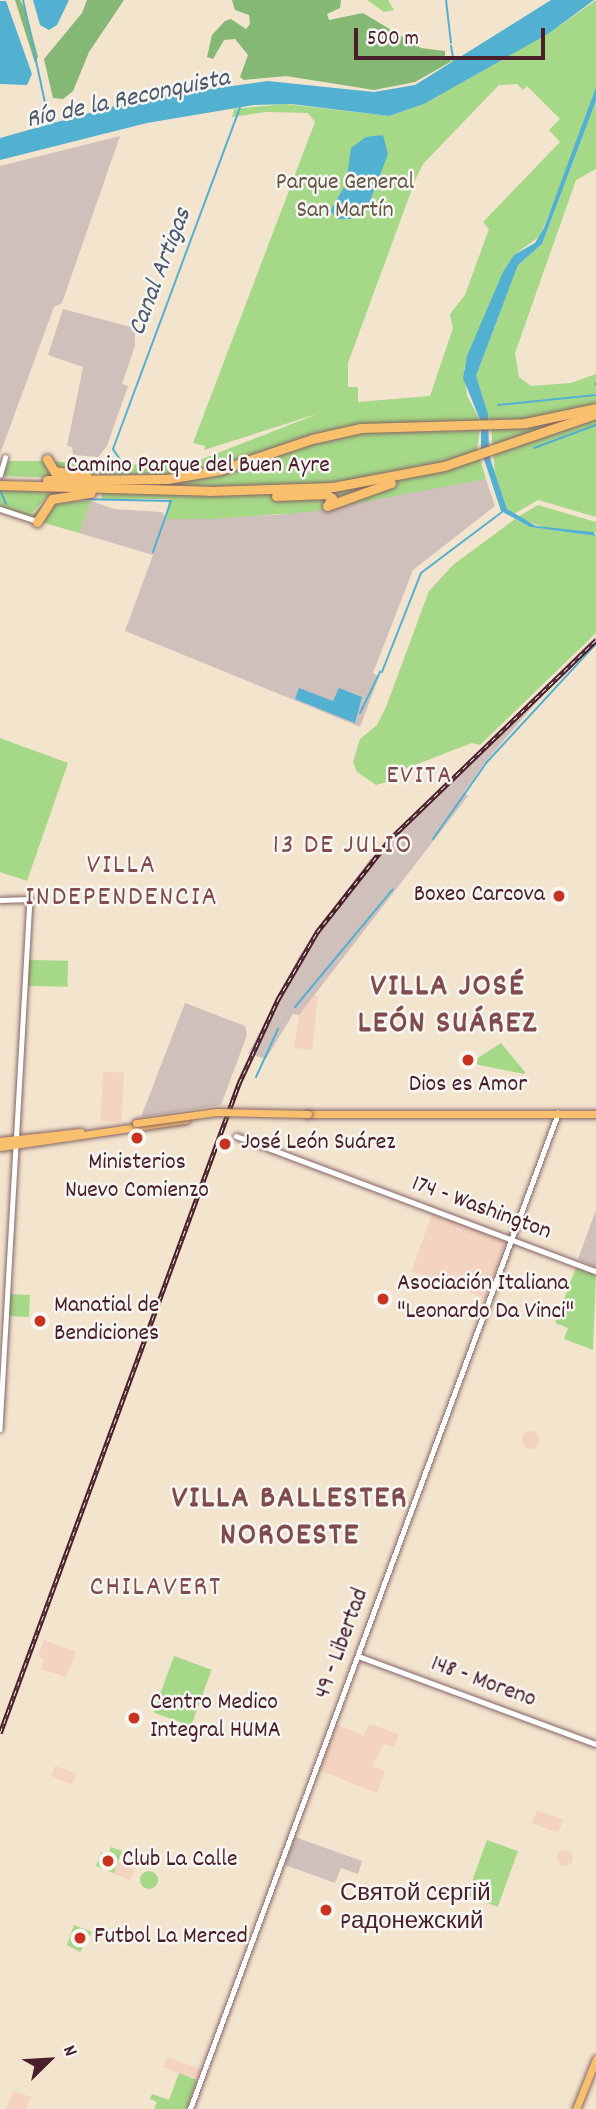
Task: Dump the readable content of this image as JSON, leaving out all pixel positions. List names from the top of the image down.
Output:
{
  "streets": {
    "highway": ["Camino Parque del Buen Ayre"],
    "street": ["174 - Washington", "49 - Libertad", "148 - Moreno"]
  },
  "crossings": [
    ["174 - Washington", "49 - Libertad"],
    ["49 - Libertad", "148 - Moreno"]
  ],
  "districts": [
    "EVITA",
    "13 DE JULIO",
    "VILLA INDEPENDENCIA",
    "VILLA JOSÉ LEÓN SUÁREZ",
    "VILLA BALLESTER NOROESTE",
    "CHILAVERT"
  ],
  "water": ["Río de la Reconquista", "Canal Artigas"],
  "parks": ["Parque General San Martín"],
  "places": [
    "Boxeo Carcova",
    "Dios es Amor",
    "Ministerios Nuevo Comienzo",
    "José León Suárez",
    "Asociación Italiana \"Leonardo Da Vinci\"",
    "Manatial de Bendiciones",
    "Centro Medico Integral HUMA",
    "Club La Calle",
    "Святой Cєргій Pадонежский",
    "Futbol La Merced"
  ],
  "scale_bar": "500 m",
  "north": "top right"
}
